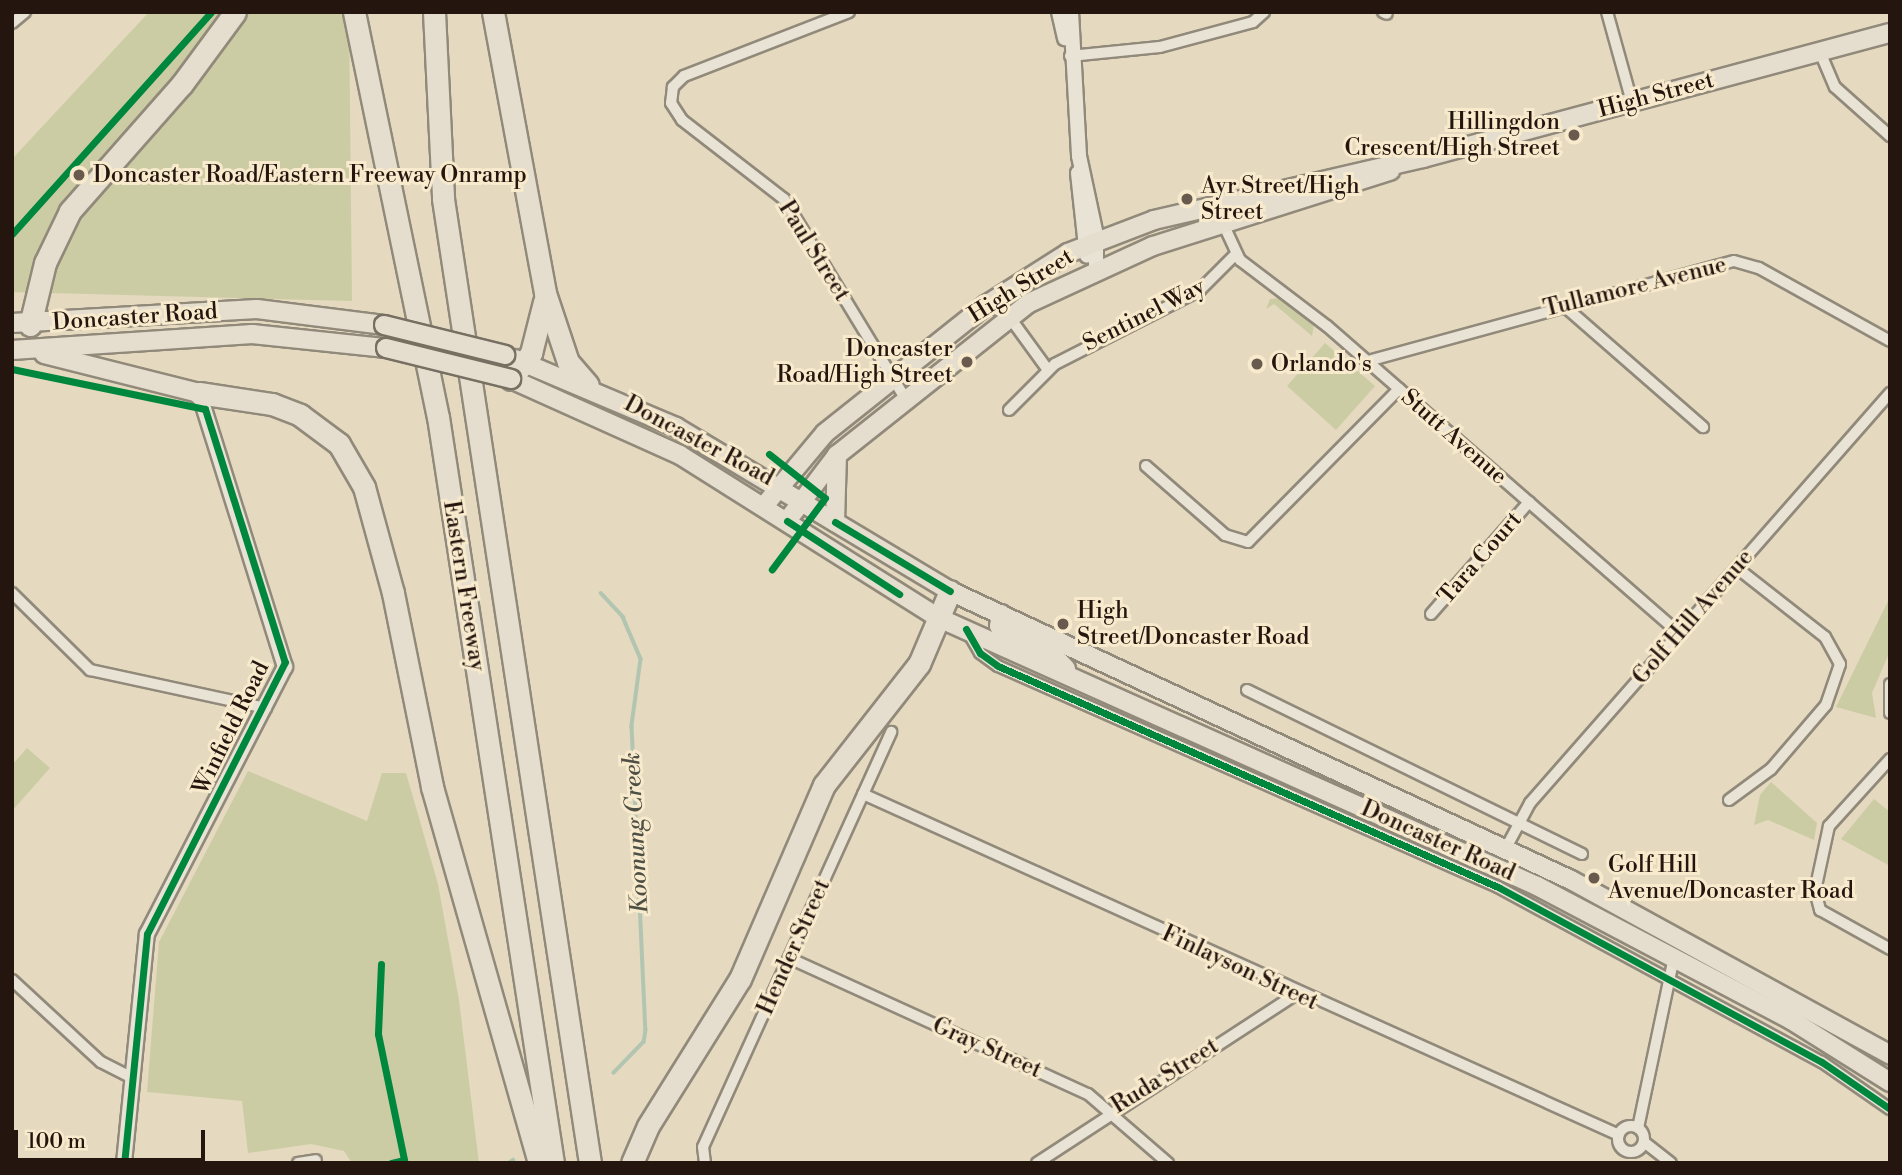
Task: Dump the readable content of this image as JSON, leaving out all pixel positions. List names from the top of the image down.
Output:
{
  "streets": {
    "highway": ["Eastern Freeway"],
    "main road": ["High Street", "Doncaster Road"],
    "street": [
      "Paul Street",
      "Tullamore Avenue",
      "Sentinel Way",
      "Stutt Avenue",
      "Tara Court",
      "Golf Hill Avenue",
      "Winfield Road",
      "Hender Street",
      "Finlayson Street",
      "Gray Street",
      "Ruda Street"
    ]
  },
  "crossings": [
    ["High Street", "Paul Street"],
    ["High Street", "Doncaster Road"],
    ["High Street", "Stutt Avenue"],
    ["Tullamore Avenue", "Stutt Avenue"],
    ["Sentinel Way", "Stutt Avenue"],
    ["Doncaster Road", "Golf Hill Avenue"],
    ["Doncaster Road", "Winfield Road"],
    ["Stutt Avenue", "Tara Court"],
    ["Stutt Avenue", "Golf Hill Avenue"],
    ["Hender Street", "Finlayson Street"],
    ["Hender Street", "Gray Street"],
    ["Finlayson Street", "Ruda Street"],
    ["Gray Street", "Ruda Street"]
  ],
  "water": ["Koonung Creek"],
  "places": [
    "Hillingdon Crescent/High Street",
    "Doncaster Road/Eastern Freeway Onramp",
    "Ayr Street/High Street",
    "Doncaster Road/High Street",
    "Orlando's",
    "High Street/Doncaster Road",
    "Golf Hill Avenue/Doncaster Road"
  ],
  "scale_bar": "100 m"
}
